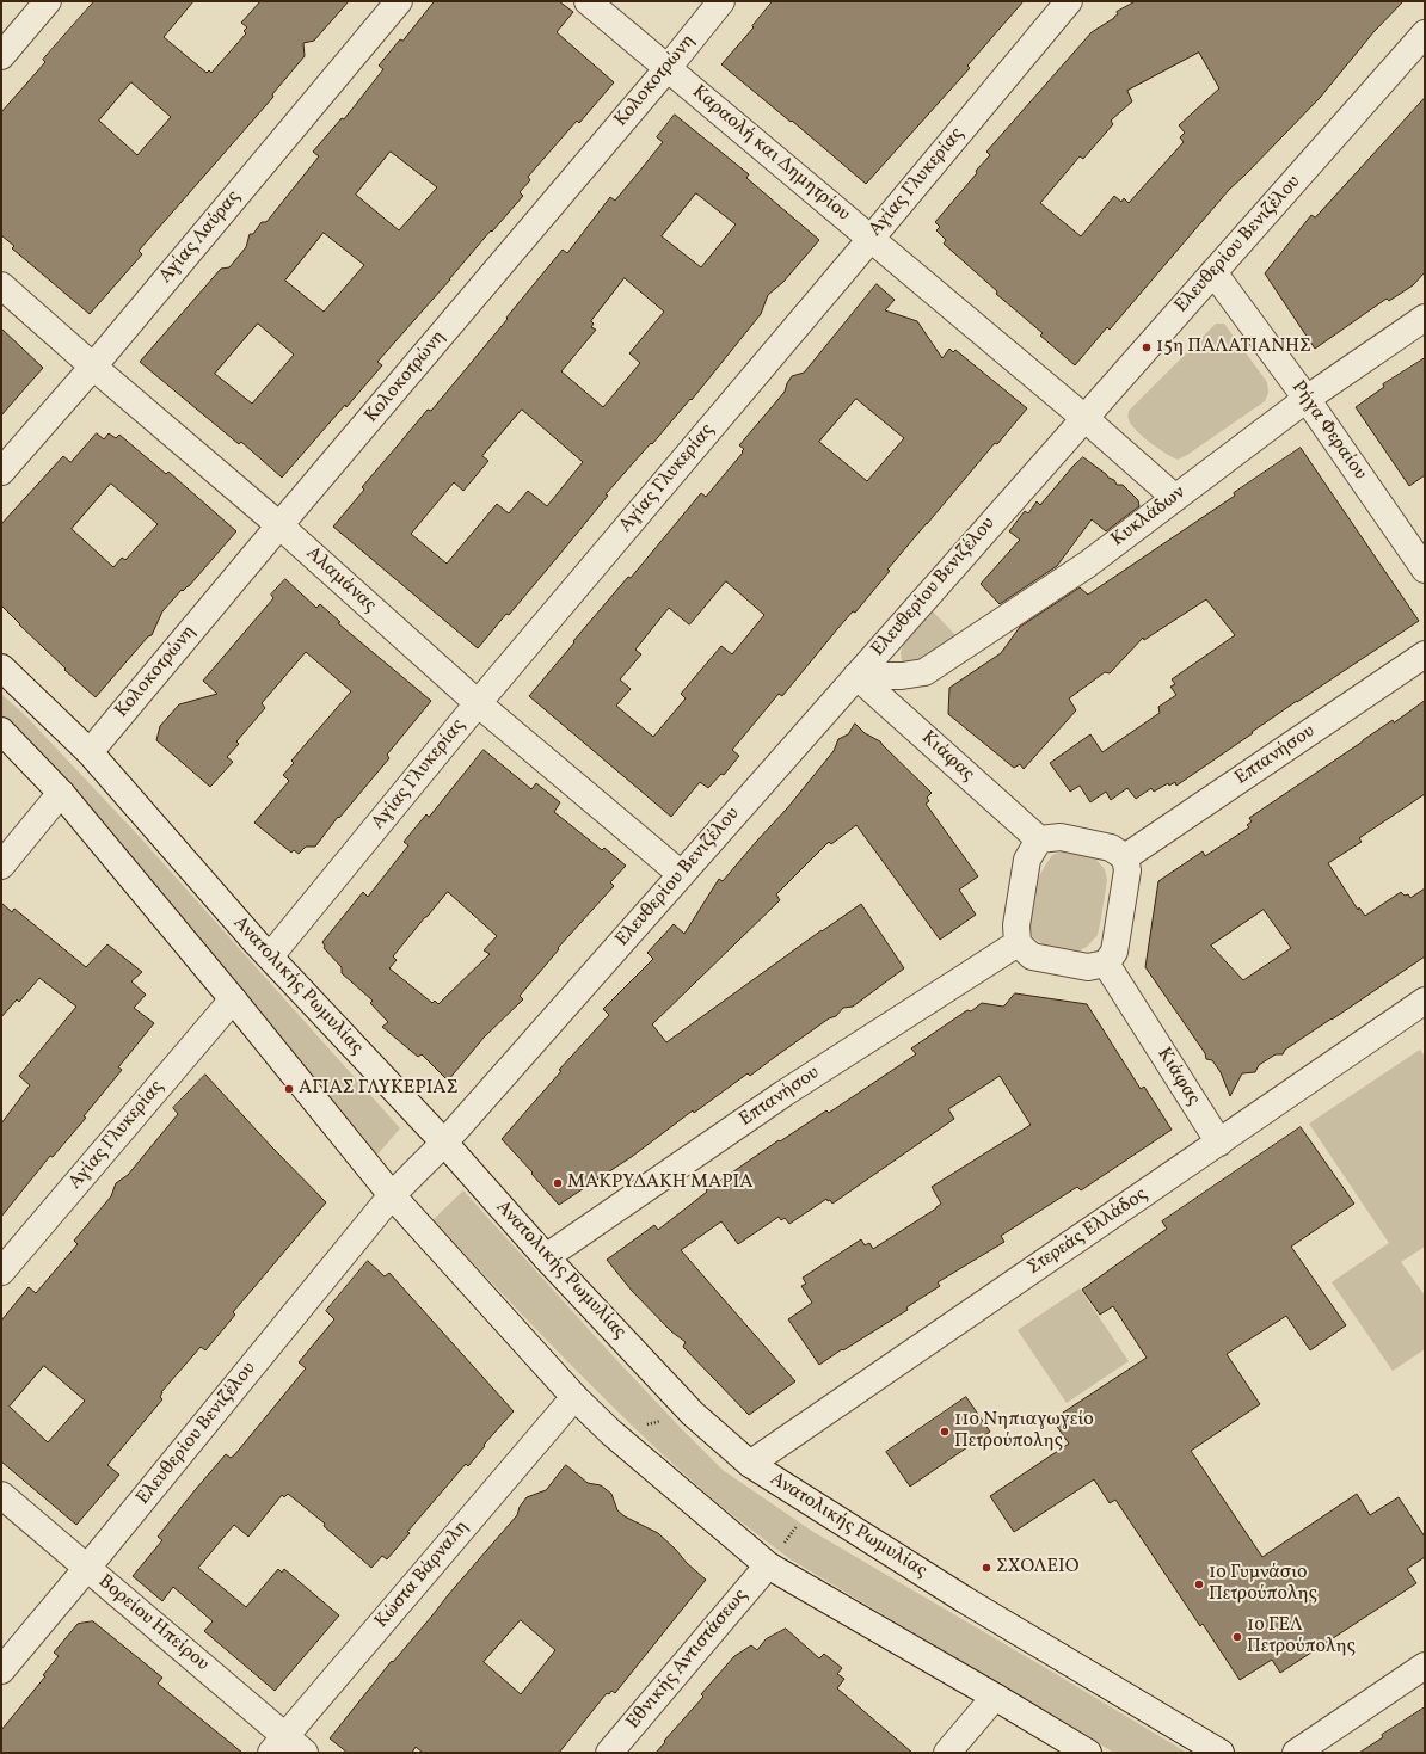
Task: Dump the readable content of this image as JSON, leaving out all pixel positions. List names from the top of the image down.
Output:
{
  "streets": {
    "street": [
      "Κολοκοτρώνη",
      "Καραολή και Δημητρίου",
      "Αγίας Γλυκερίας",
      "Αγίας Λαύρας",
      "Ελευθερίου Βενιζέλου",
      "Ρήγα Φεραίου",
      "Κυκλάδων",
      "Αλαμάνας",
      "Επτανήσου",
      "Κιάφας",
      "Ανατολικής Ρωμυλίας",
      "Στερεάς Ελλάδος",
      "Κώστα Βάρναλη",
      "Βορείου Ηπείρου",
      "Εθνικής Αντιστάσεως"
    ]
  },
  "crossings": [
    ["Κολοκοτρώνη", "Καραολή και Δημητρίου"],
    ["Κολοκοτρώνη", "Αλαμάνας"],
    ["Κολοκοτρώνη", "Ανατολικής Ρωμυλίας"],
    ["Καραολή και Δημητρίου", "Αγίας Γλυκερίας"],
    ["Καραολή και Δημητρίου", "Ελευθερίου Βενιζέλου"],
    ["Καραολή και Δημητρίου", "Κυκλάδων"],
    ["Αγίας Γλυκερίας", "Αλαμάνας"],
    ["Αγίας Γλυκερίας", "Ανατολικής Ρωμυλίας"],
    ["Αγίας Λαύρας", "Αλαμάνας"],
    ["Ελευθερίου Βενιζέλου", "Ρήγα Φεραίου"],
    ["Ελευθερίου Βενιζέλου", "Κυκλάδων"],
    ["Ελευθερίου Βενιζέλου", "Αλαμάνας"],
    ["Ελευθερίου Βενιζέλου", "Κιάφας"],
    ["Ελευθερίου Βενιζέλου", "Ανατολικής Ρωμυλίας"],
    ["Ελευθερίου Βενιζέλου", "Βορείου Ηπείρου"],
    ["Ρήγα Φεραίου", "Κυκλάδων"],
    ["Κυκλάδων", "Κιάφας"],
    ["Επτανήσου", "Κιάφας"],
    ["Επτανήσου", "Ανατολικής Ρωμυλίας"],
    ["Κιάφας", "Στερεάς Ελλάδος"],
    ["Ανατολικής Ρωμυλίας", "Στερεάς Ελλάδος"],
    ["Κώστα Βάρναλη", "Βορείου Ηπείρου"]
  ],
  "places": [
    "15η ΠΑΛΑΤΙΑΝΗΣ",
    "ΑΓΙΑΣ ΓΛΥΚΕΡΙΑΣ",
    "ΜΑΚΡΥΔΑΚΗ ΜΑΡΙΑ",
    "11ο Νηπιαγωγείο Πετρούπολης",
    "ΣΧΟΛΕΙΟ",
    "1ο Γυμνάσιο Πετρούπολης",
    "1ο ΓΕΛ Πετρούπολης"
  ]
}
